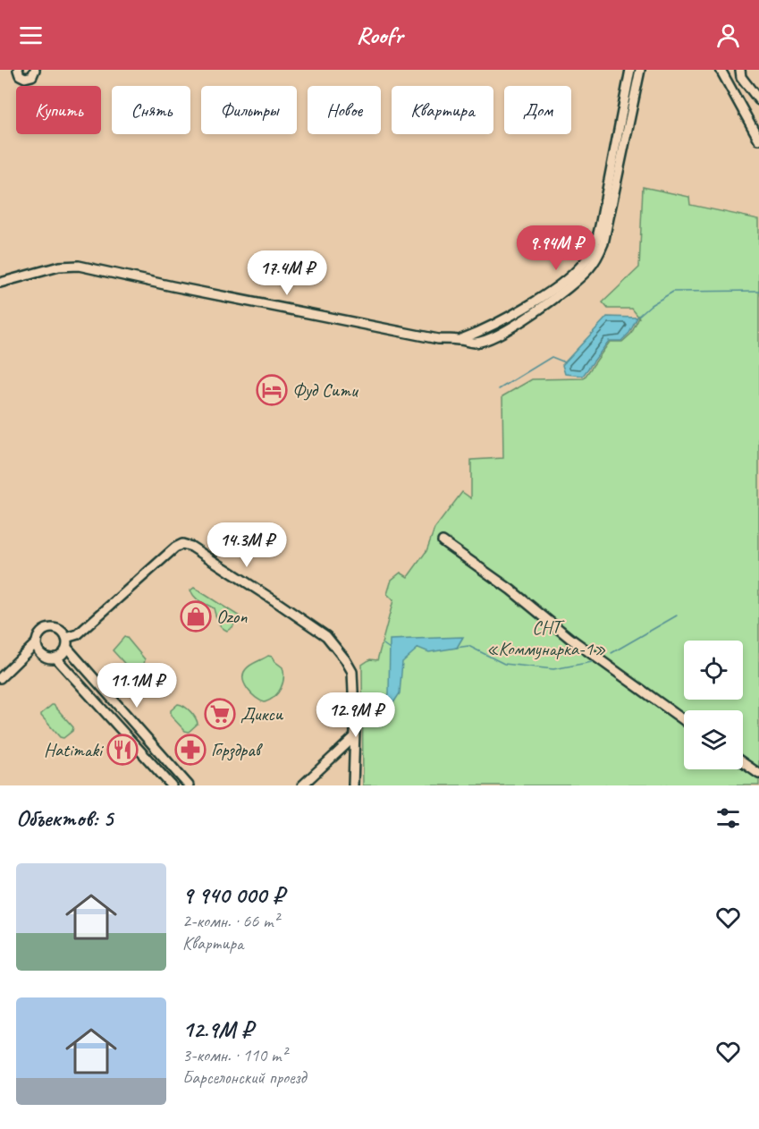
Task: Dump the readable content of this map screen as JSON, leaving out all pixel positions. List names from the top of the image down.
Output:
{
  "parks": ["СНТ «Коммунарка-1»"],
  "places": {
    "hotel": ["Фуд Сити"],
    "shop": ["Ozon"],
    "supermarket": ["Дикси"],
    "restaurant": ["Hatimaki"],
    "pharmacy": ["Горздрав"]
  },
  "page": {
    "header": "Roofr",
    "chip": [
      "Купить",
      "Снять",
      "Фильтры",
      "Новое",
      "Квартира",
      "Дом"
    ],
    "price": [
      "9.94M ₽",
      "17.4M ₽",
      "14.3M ₽",
      "11.1M ₽",
      "12.9M ₽"
    ],
    "heading": "Объектов: 5",
    "list": [
      {
        "name": "9 940 000 ₽",
        "note": "2-комн. · 66 m² · Квартира"
      },
      {
        "name": "12.9M ₽",
        "note": "3-комн. · 110 m² · Барселонский проезд"
      }
    ]
  }
}
